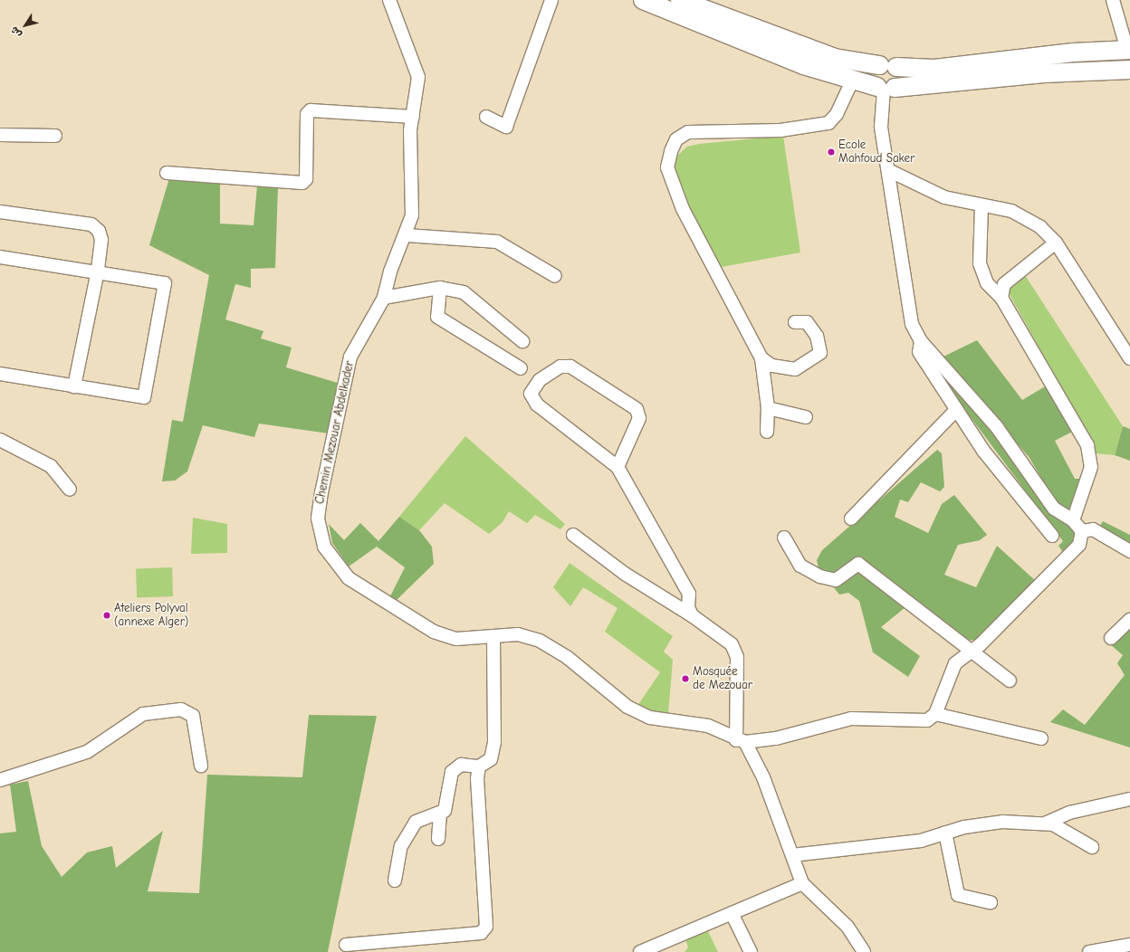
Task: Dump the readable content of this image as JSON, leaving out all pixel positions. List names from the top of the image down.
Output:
{
  "streets": {
    "street": ["Chemin Mezouar Abdelkader"]
  },
  "places": ["Ecole Mahfoud Saker", "Ateliers Polyval (annexe Alger)", "Mosquée de Mezouar"],
  "north": "bottom left"
}
